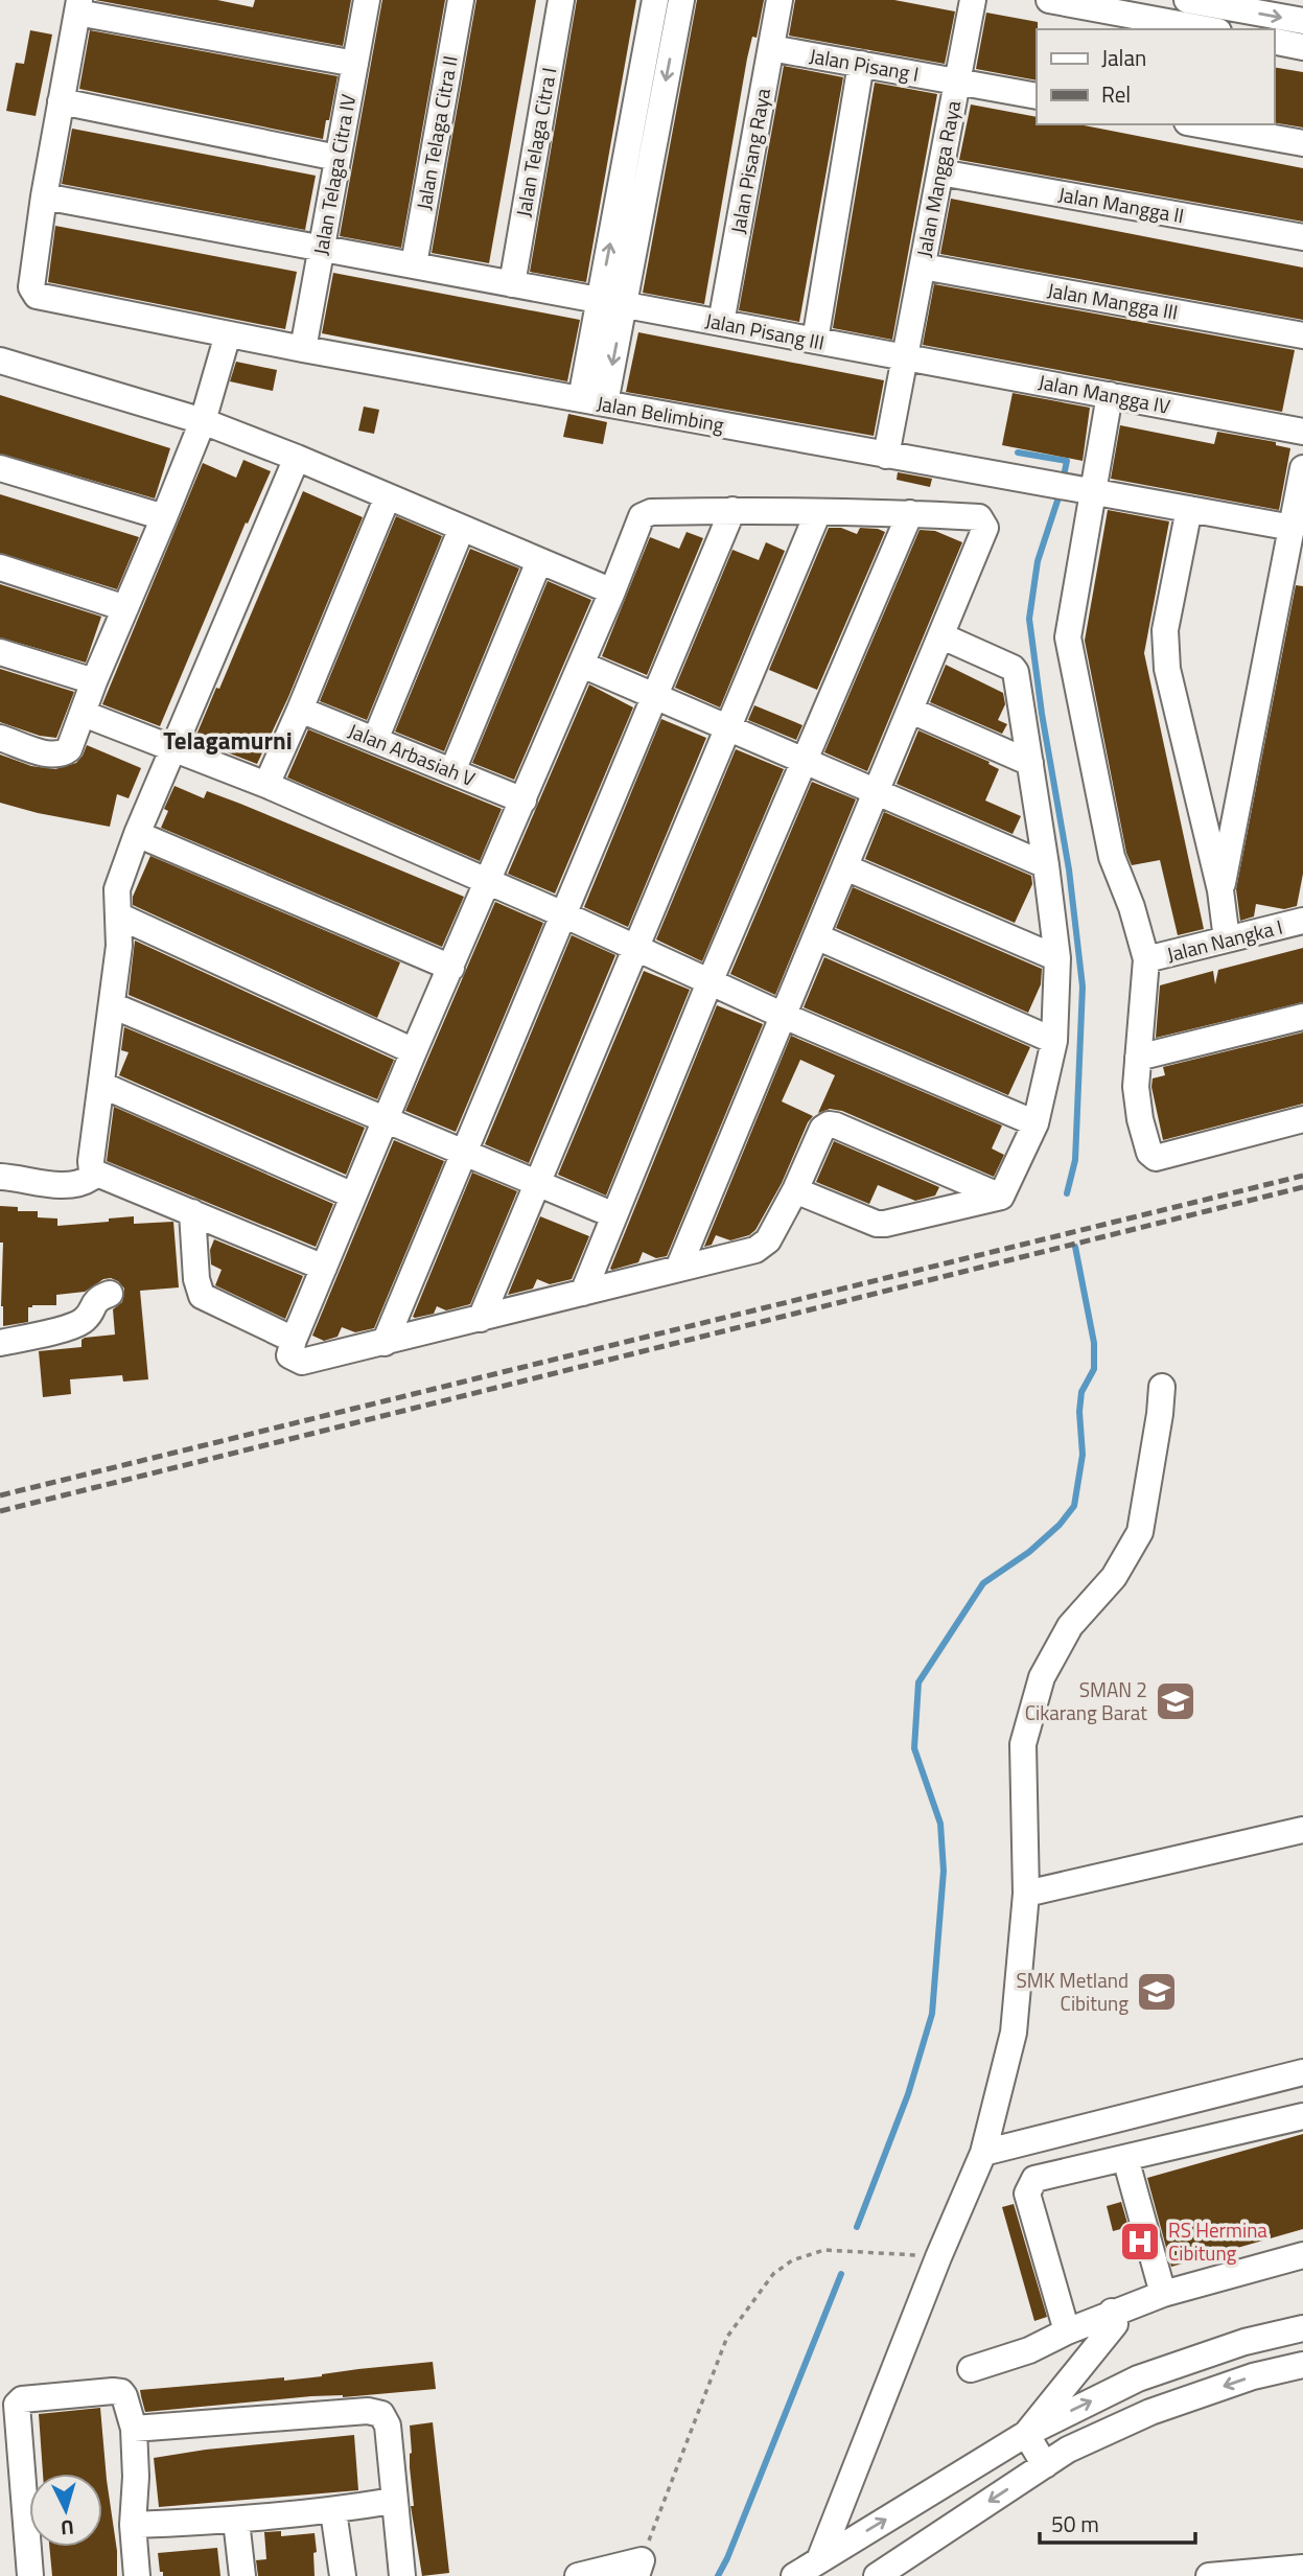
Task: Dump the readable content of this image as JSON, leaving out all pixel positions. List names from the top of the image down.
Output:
{
  "streets": {
    "street": [
      "Jalan Pisang I",
      "Jalan Telaga Citra II",
      "Jalan Telaga Citra I",
      "Jalan Pisang Raya",
      "Jalan Telaga Citra IV",
      "Jalan Mangga Raya",
      "Jalan Mangga II",
      "Jalan Mangga III",
      "Jalan Pisang III",
      "Jalan Mangga IV",
      "Jalan Belimbing",
      "Jalan Arbasiah V",
      "Jalan Nangka I"
    ]
  },
  "crossings": [
    ["Jalan Pisang I", "Jalan Pisang Raya"],
    ["Jalan Pisang I", "Jalan Mangga Raya"],
    ["Jalan Telaga Citra II", "Jalan Pisang III"],
    ["Jalan Telaga Citra I", "Jalan Pisang III"],
    ["Jalan Pisang Raya", "Jalan Pisang III"],
    ["Jalan Telaga Citra IV", "Jalan Pisang III"],
    ["Jalan Telaga Citra IV", "Jalan Belimbing"],
    ["Jalan Mangga Raya", "Jalan Mangga II"],
    ["Jalan Mangga Raya", "Jalan Mangga III"],
    ["Jalan Mangga Raya", "Jalan Pisang III"],
    ["Jalan Mangga Raya", "Jalan Mangga IV"],
    ["Jalan Mangga Raya", "Jalan Belimbing"],
    ["Jalan Pisang III", "Jalan Mangga IV"],
    ["Jalan Pisang III", "Jalan Belimbing"]
  ],
  "districts": ["Telagamurni"],
  "places": {
    "school or university": ["SMAN 2 Cikarang Barat", "SMK Metland Cibitung"],
    "hospital": ["RS Hermina Cibitung"]
  },
  "legend": ["Jalan", "Rel"],
  "scale_bar": "50 m",
  "north": "bottom"
}
